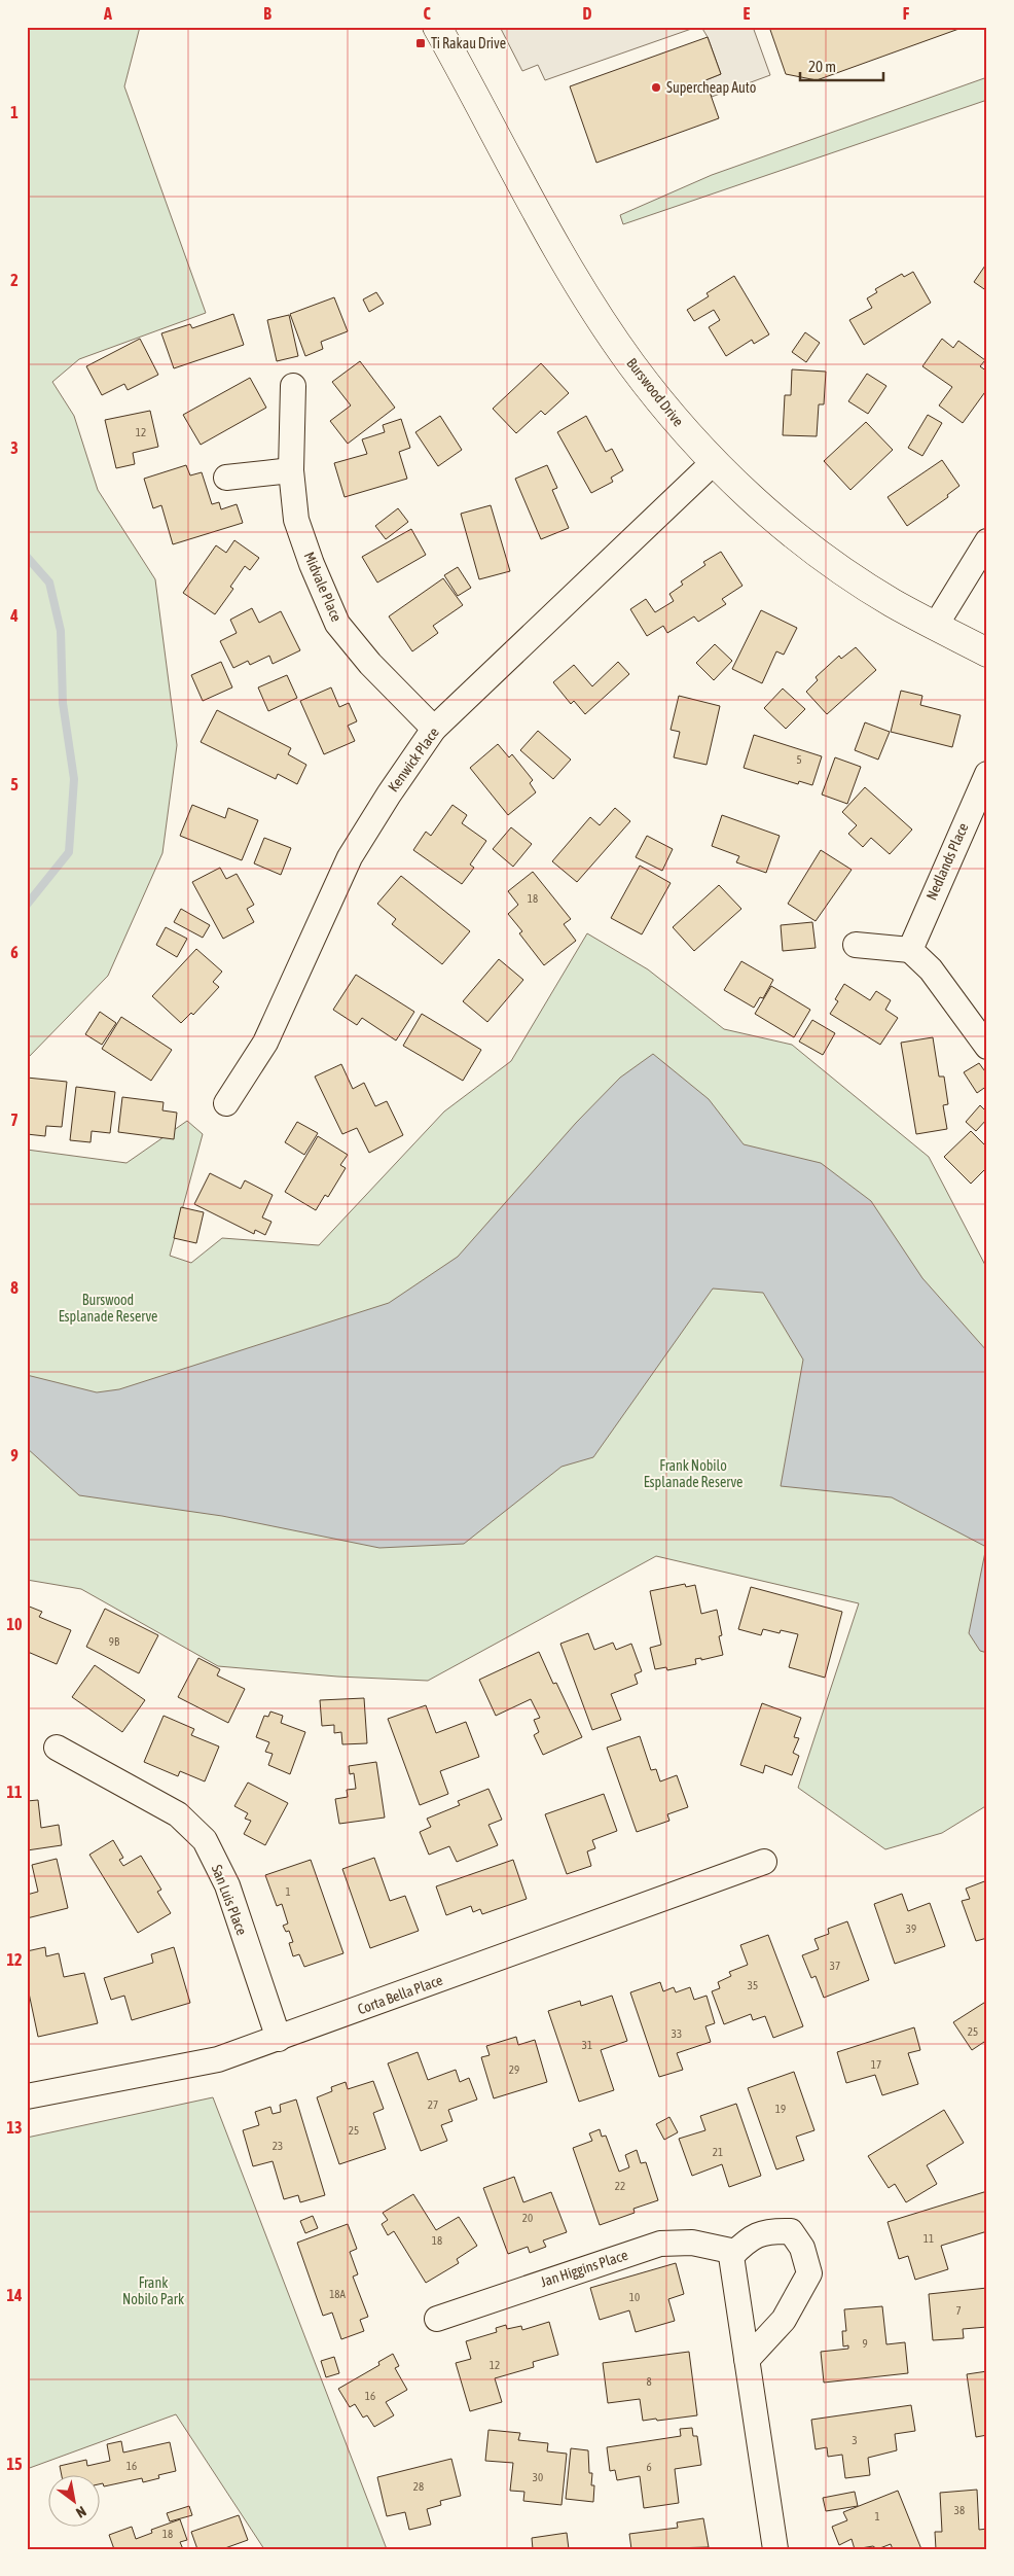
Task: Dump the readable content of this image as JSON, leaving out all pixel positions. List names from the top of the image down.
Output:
{
  "streets": {
    "street": [
      "Burswood Drive",
      "Midvale Place",
      "Kenwick Place",
      "Nedlands Place",
      "San Luis Place",
      "Corta Bella Place",
      "Jan Higgins Place"
    ]
  },
  "crossings": [
    ["Burswood Drive", "Kenwick Place"],
    ["Midvale Place", "Kenwick Place"],
    ["San Luis Place", "Corta Bella Place"]
  ],
  "parks": ["Burswood Esplanade Reserve", "Frank Nobilo Esplanade Reserve", "Frank Nobilo Park"],
  "places": {
    "transit": ["Ti Rakau Drive"],
    "other": ["Supercheap Auto"]
  },
  "house_numbers": [
    "12",
    "5",
    "18",
    "9B",
    "1",
    "39",
    "37",
    "35",
    "25",
    "33",
    "31",
    "17",
    "29",
    "27",
    "19",
    "25",
    "23",
    "21",
    "22",
    "20",
    "11",
    "18",
    "18A",
    "10",
    "7",
    "9",
    "12",
    "8",
    "16",
    "3",
    "16",
    "6",
    "30",
    "28",
    "38",
    "1",
    "18"
  ],
  "scale_bar": "20 m",
  "north": "bottom right",
  "grid": {
    "columns": [
      "A",
      "B",
      "C",
      "D",
      "E",
      "F"
    ],
    "rows": [
      "1",
      "2",
      "3",
      "4",
      "5",
      "6",
      "7",
      "8",
      "9",
      "10",
      "11",
      "12",
      "13",
      "14",
      "15"
    ]
  }
}
